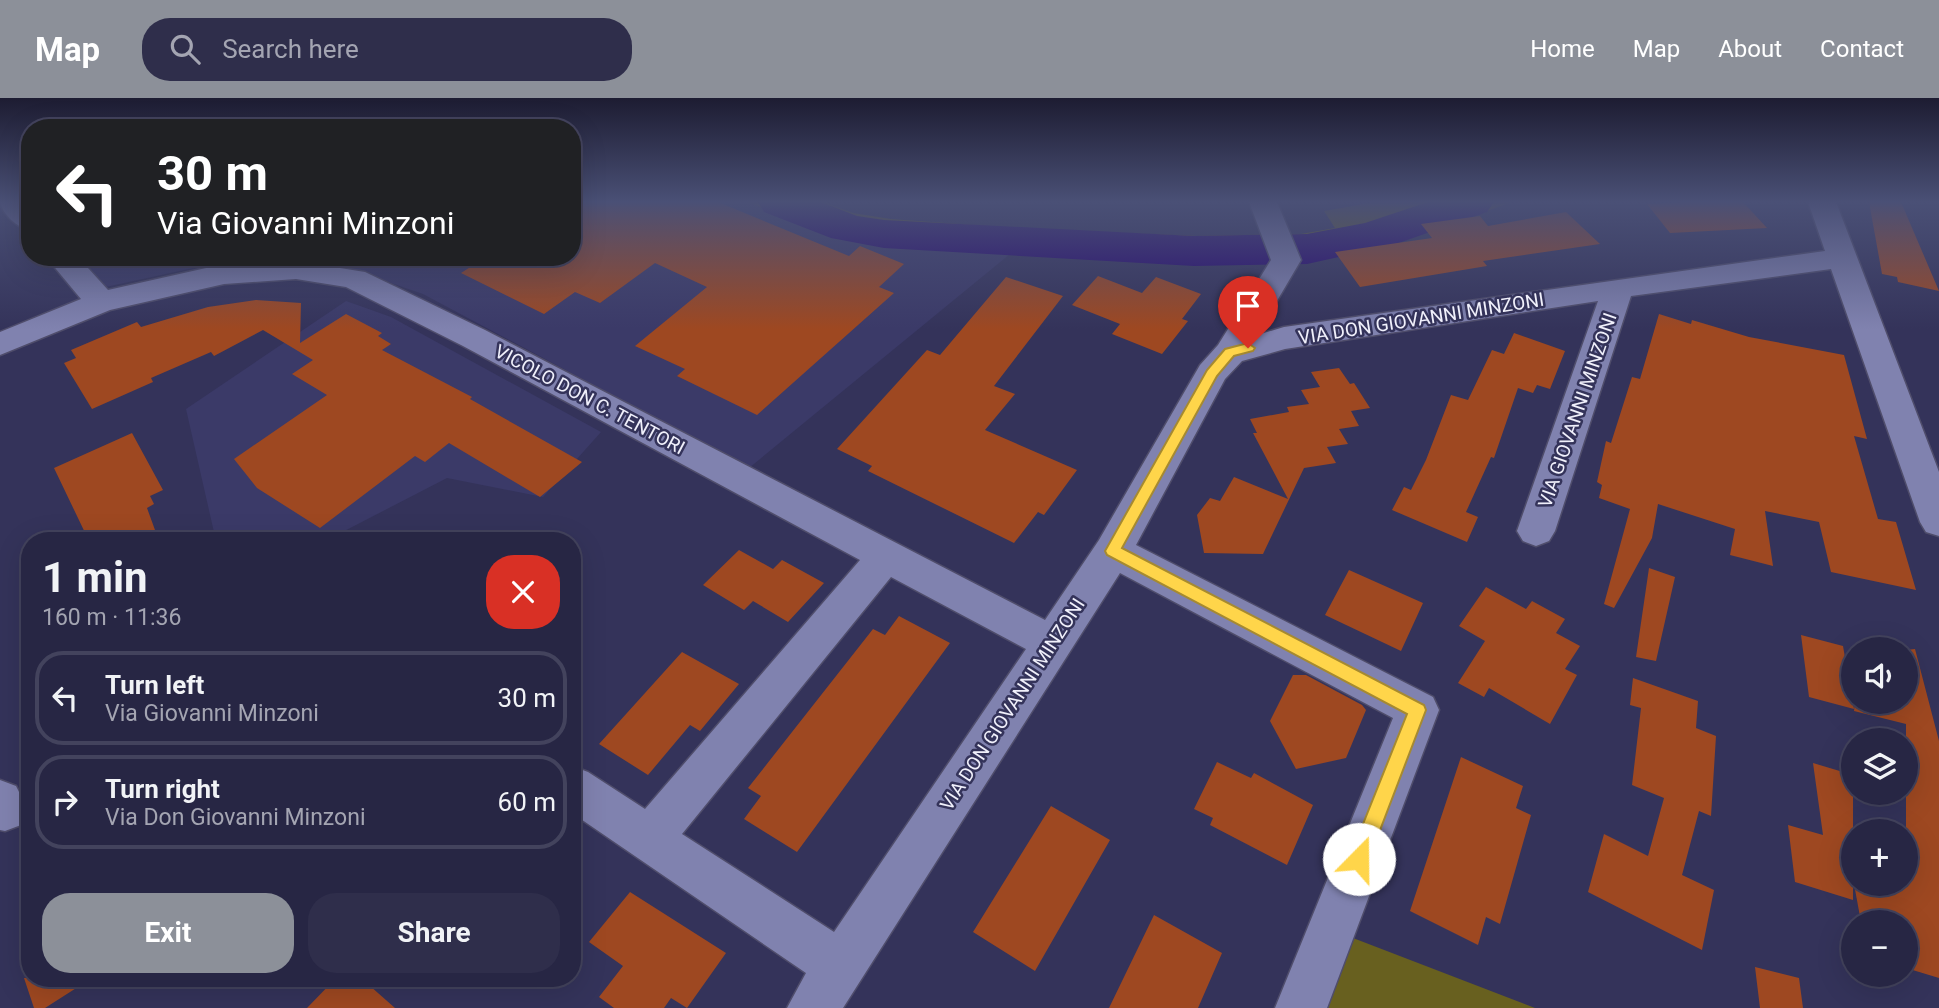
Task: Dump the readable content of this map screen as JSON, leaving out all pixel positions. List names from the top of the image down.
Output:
{
  "streets": {
    "street": ["VIA DON GIOVANNI MINZONI", "VICOLO DON C. TENTORI", "VIA GIOVANNI MINZONI"]
  },
  "crossings": [
    ["VIA DON GIOVANNI MINZONI", "VICOLO DON C. TENTORI"],
    ["VIA DON GIOVANNI MINZONI", "VIA GIOVANNI MINZONI"]
  ],
  "page": {
    "header": "Map",
    "search": "Search here",
    "nav": [
      "Home",
      "Map",
      "About",
      "Contact"
    ],
    "turn": ["30 m", "Via Giovanni Minzoni"],
    "heading": ["1 min", "160 m · 11:36"],
    "map_buttons": ["+", "−"],
    "list": [
      {
        "name": "Turn left",
        "note": "Via Giovanni Minzoni",
        "value": "30 m"
      },
      {
        "name": "Turn right",
        "note": "Via Don Giovanni Minzoni",
        "value": "60 m"
      }
    ],
    "buttons": ["Exit", "Share"]
  }
}
